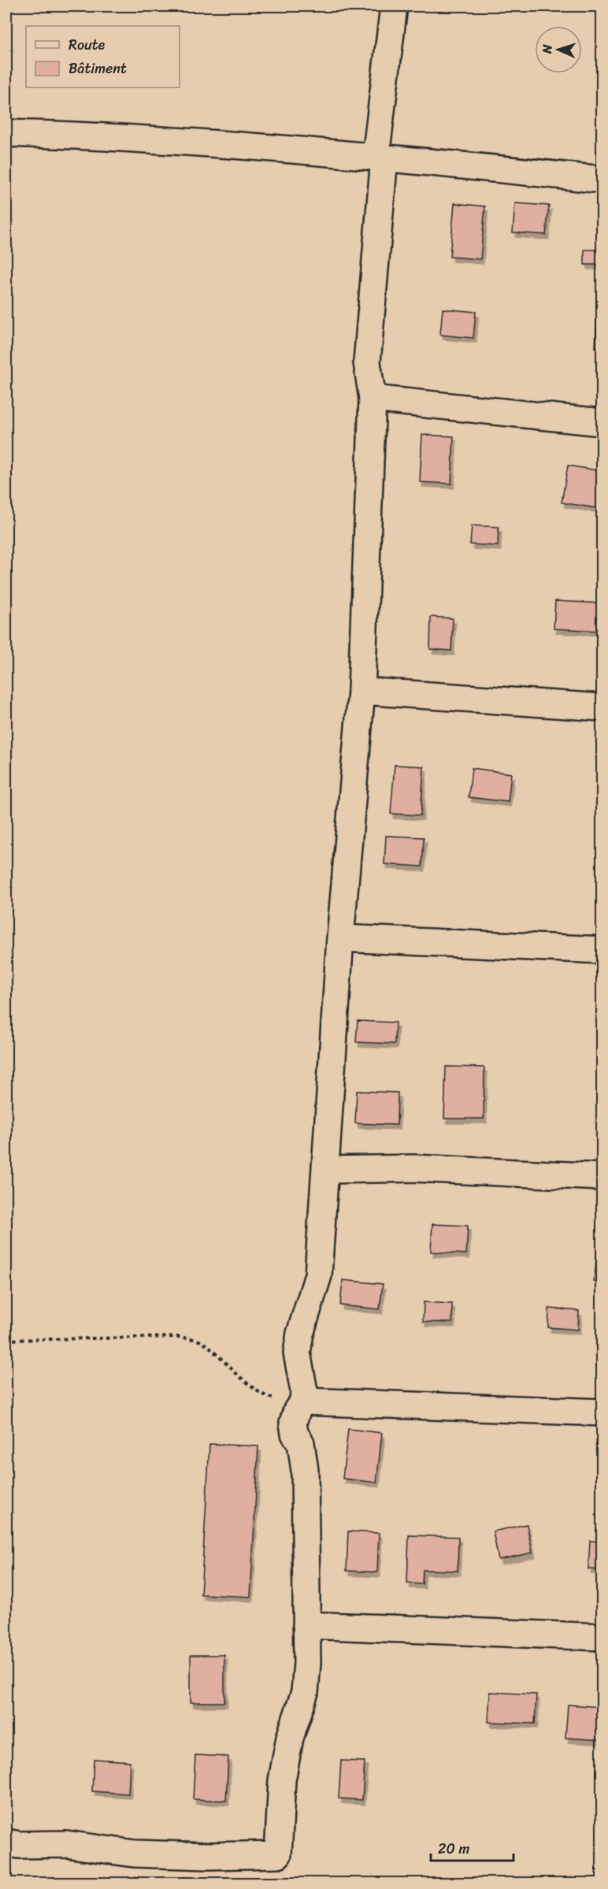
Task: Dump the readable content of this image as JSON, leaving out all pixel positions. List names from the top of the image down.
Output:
{
  "legend": ["Route", "Bâtiment"],
  "scale_bar": "20 m",
  "north": "left"
}
